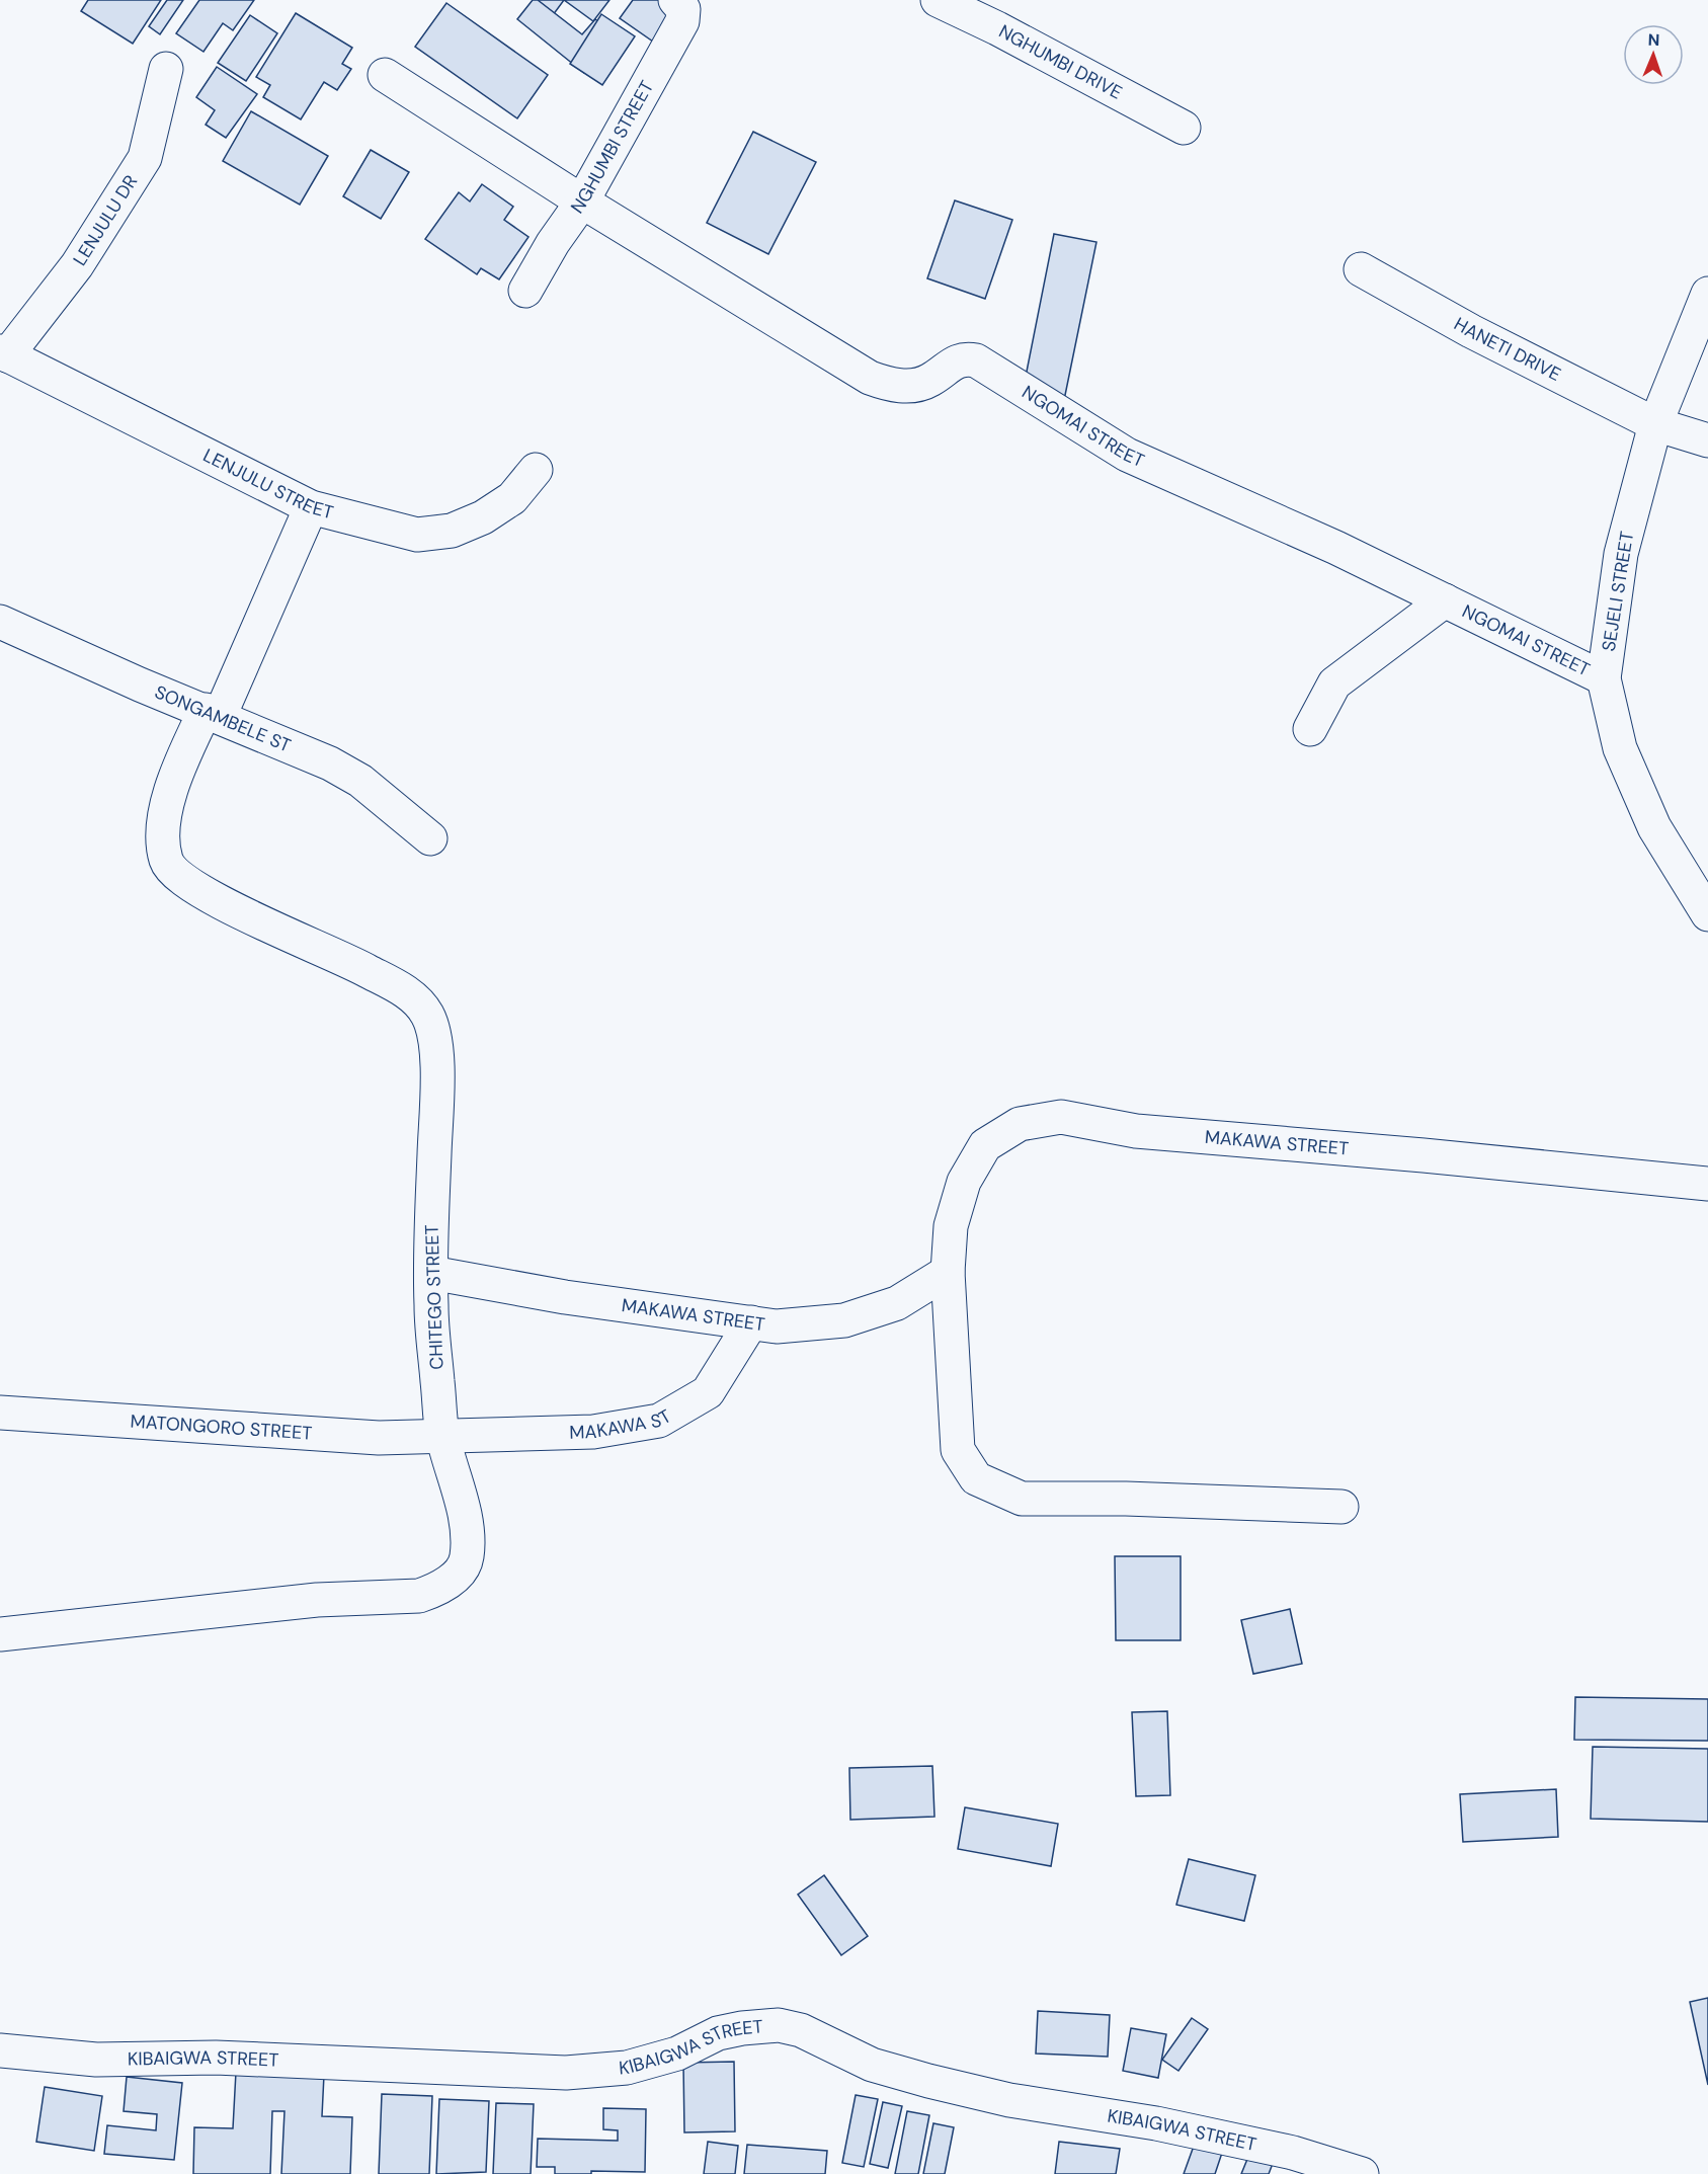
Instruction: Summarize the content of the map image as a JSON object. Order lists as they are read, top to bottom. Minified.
{"streets":{"street":["NGHUMBI DRIVE","NGHUMBI STREET","LENJULU DR","HANETI DRIVE","NGOMAI STREET","LENJULU STREET","SEJELI STREET","SONGAMBELE ST","MAKAWA STREET","CHITEGO STREET","MAKAWA ST","MATONGORO STREET","KIBAIGWA STREET"]},"crossings":[["NGHUMBI STREET","NGOMAI STREET"],["LENJULU DR","LENJULU STREET"],["HANETI DRIVE","SEJELI STREET"],["NGOMAI STREET","SEJELI STREET"],["LENJULU STREET","CHITEGO STREET"],["SONGAMBELE ST","CHITEGO STREET"],["MAKAWA STREET","CHITEGO STREET"],["MAKAWA STREET","MAKAWA ST"],["CHITEGO STREET","MAKAWA ST"],["CHITEGO STREET","MATONGORO STREET"],["MAKAWA ST","MATONGORO STREET"]],"north":"top"}
